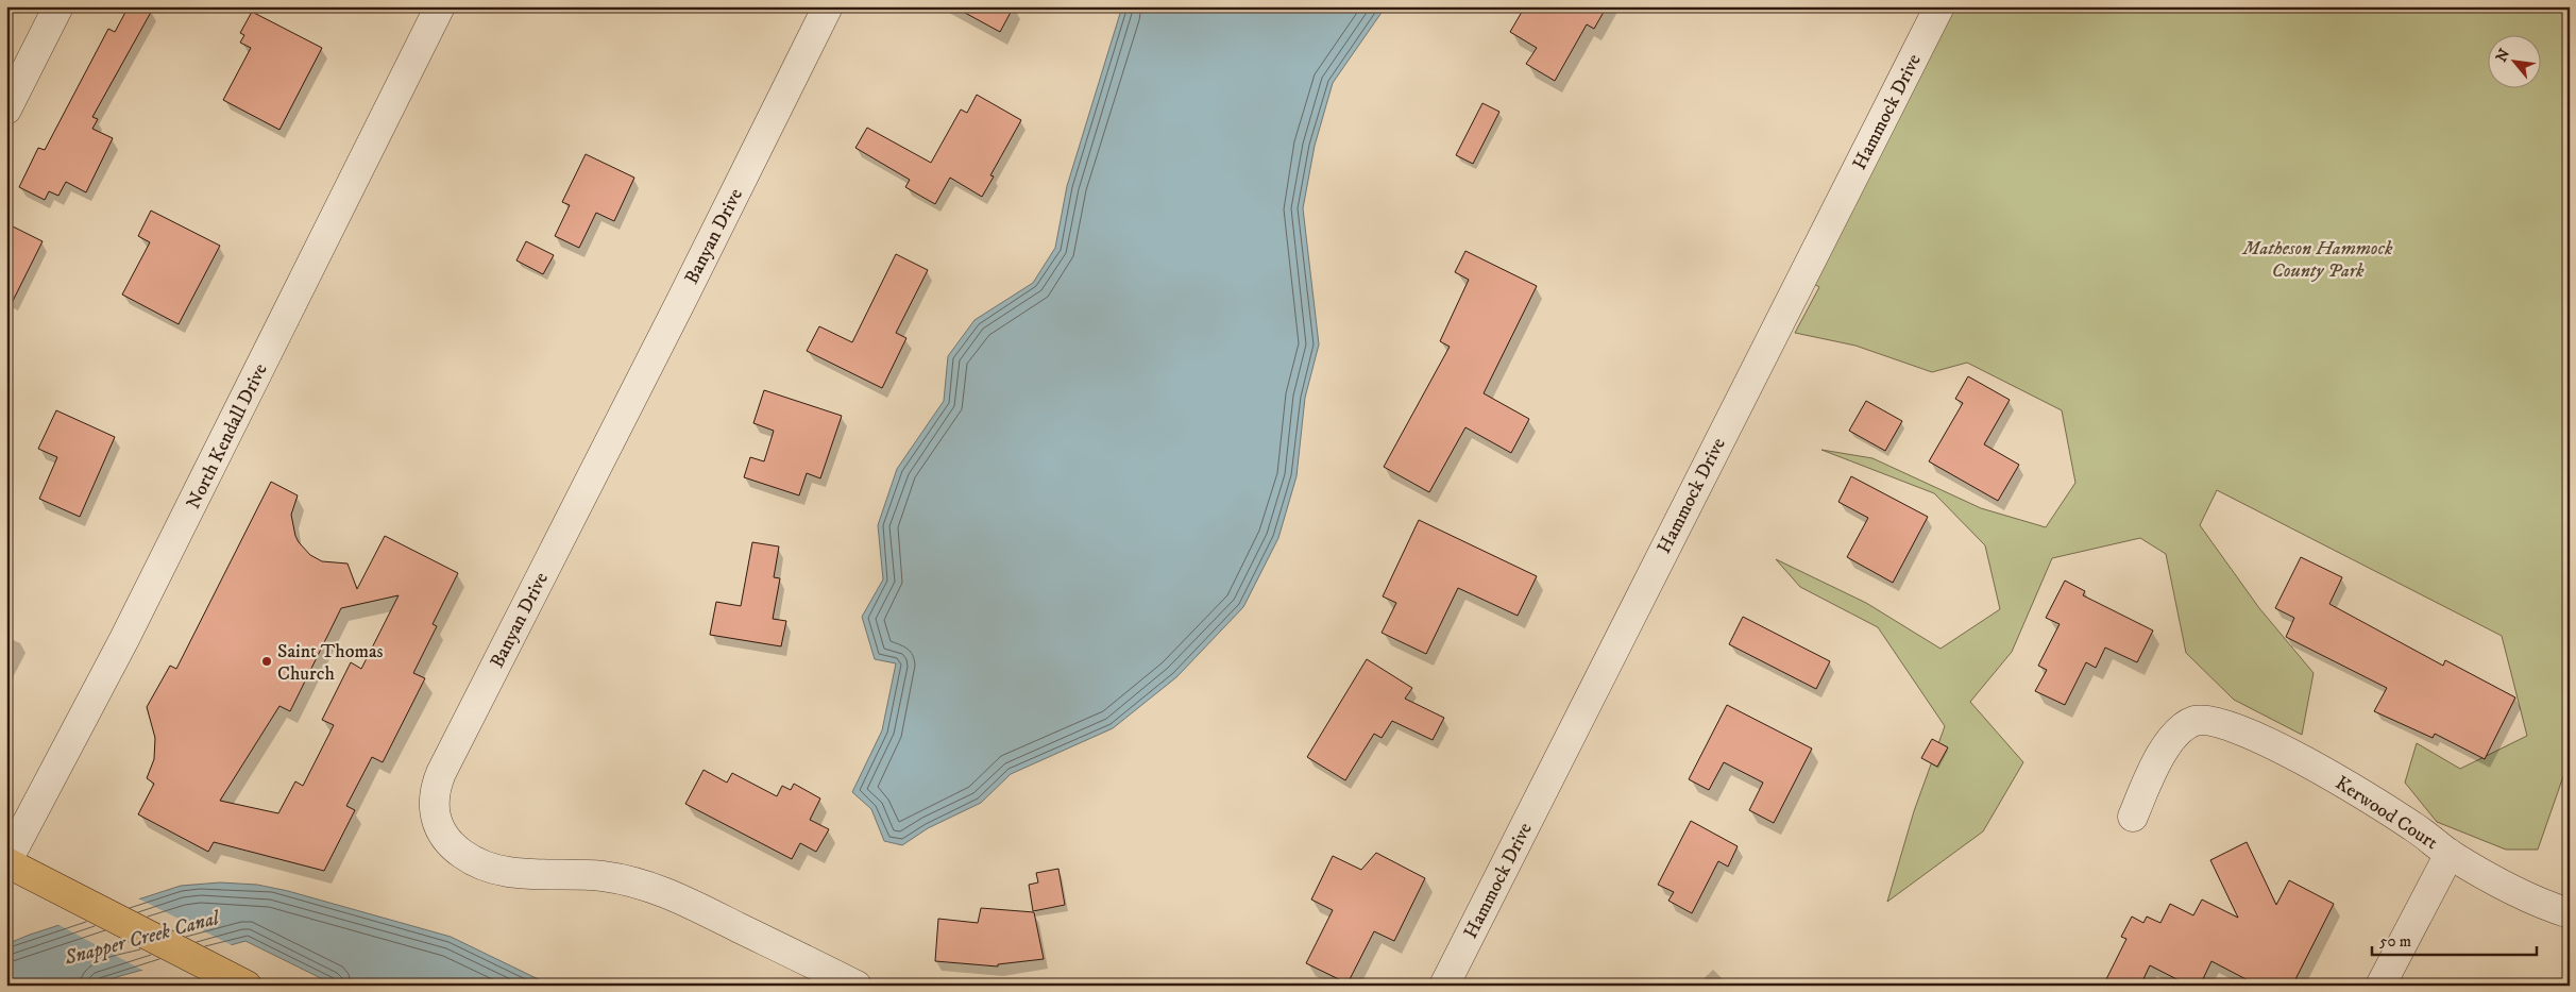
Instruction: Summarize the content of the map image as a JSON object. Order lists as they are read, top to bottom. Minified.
{"streets":{"street":["Hammock Drive","Banyan Drive","North Kendall Drive","Kerwood Court"]},"water":["Snapper Creek Canal"],"parks":["Matheson Hammock County Park"],"places":["Saint Thomas Church"],"scale_bar":"50 m","north":"top left"}
